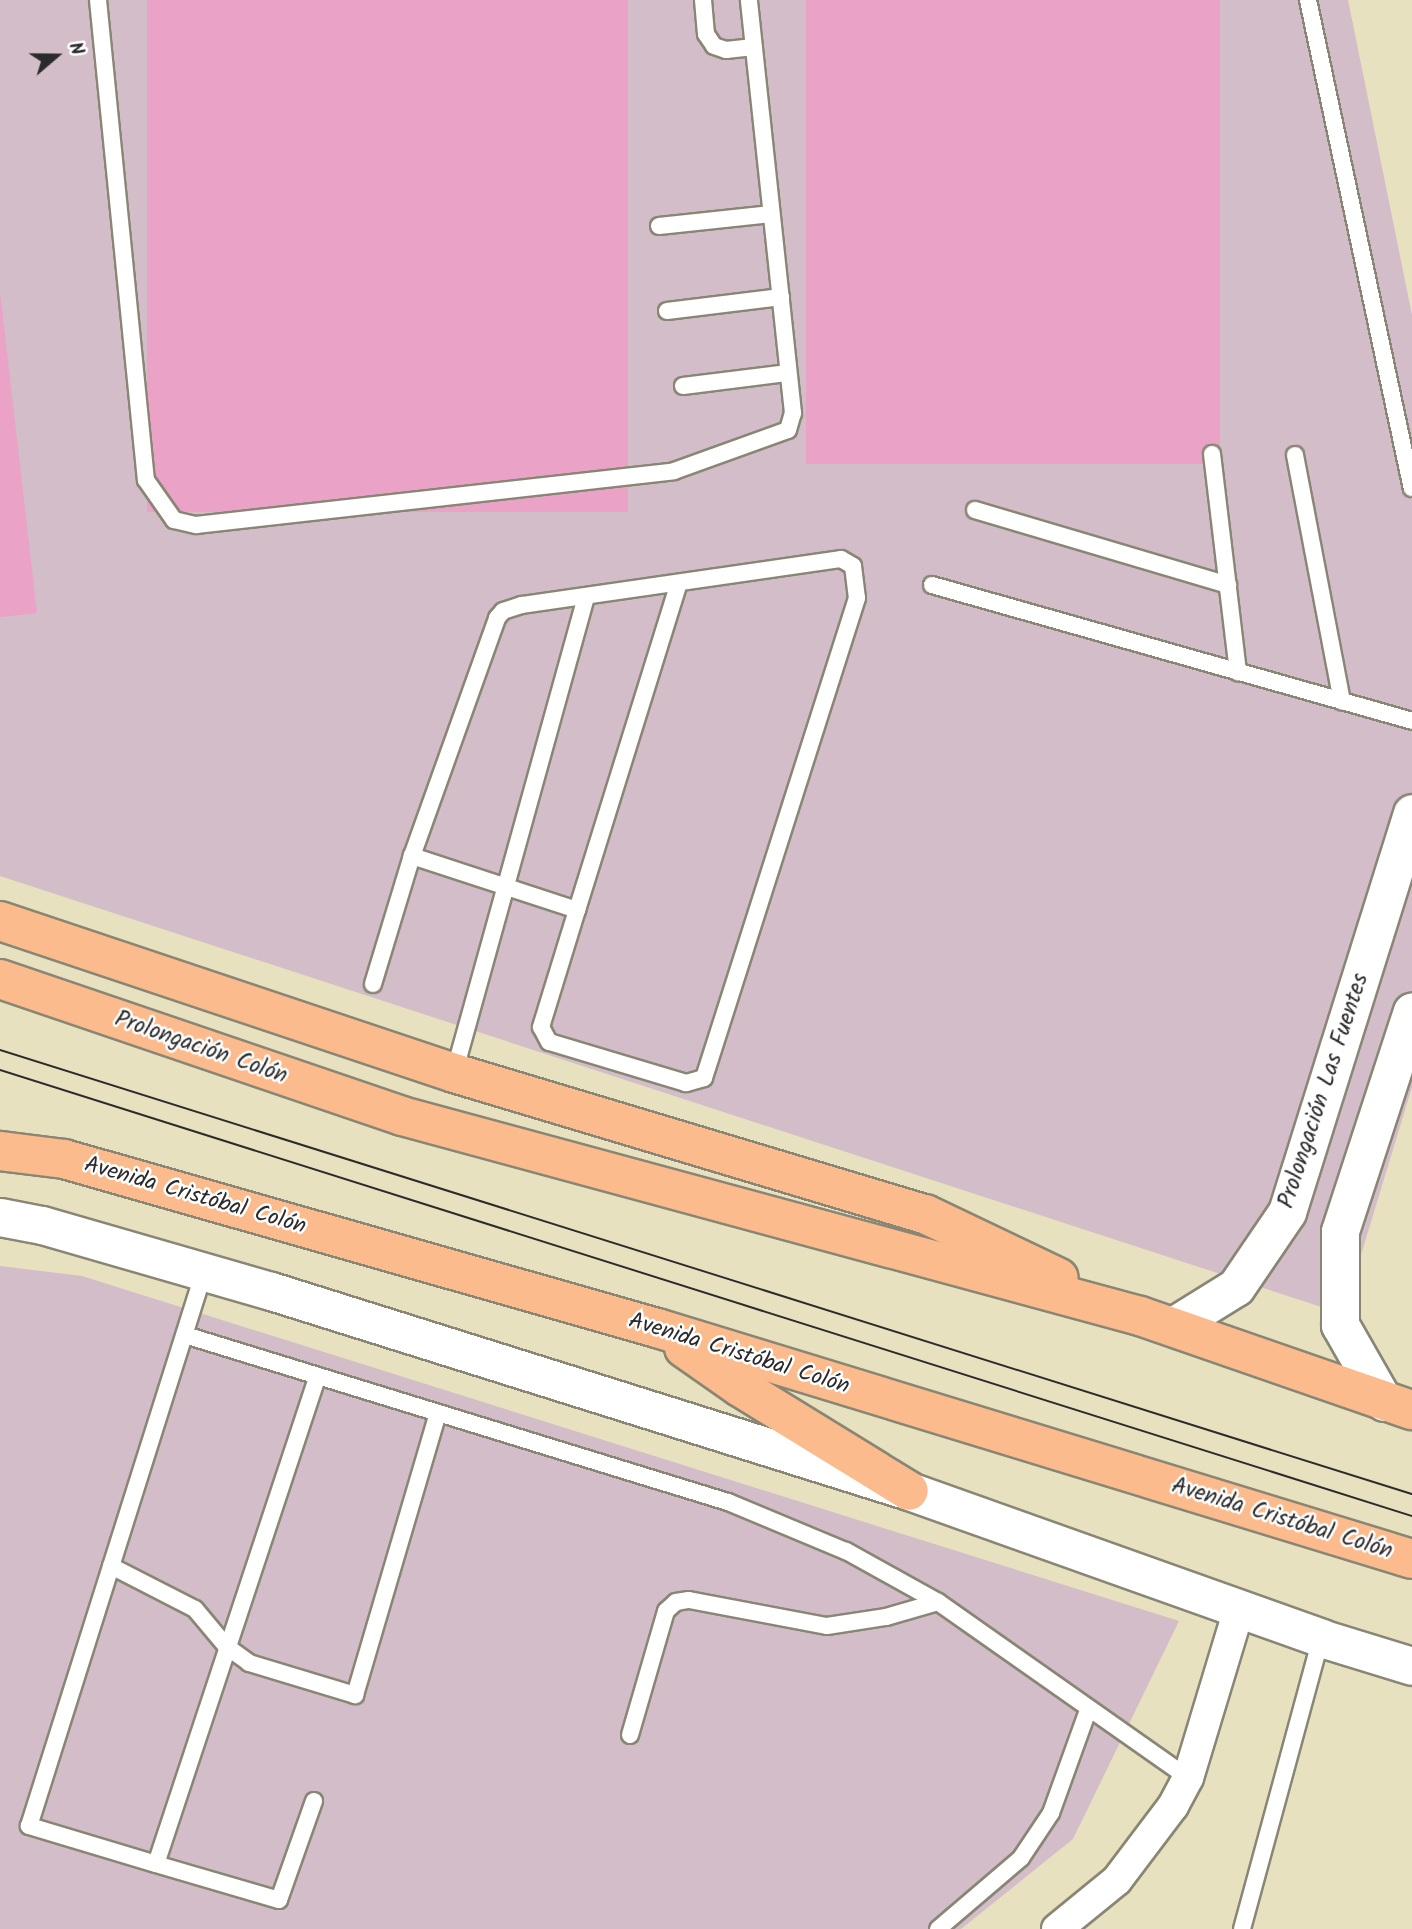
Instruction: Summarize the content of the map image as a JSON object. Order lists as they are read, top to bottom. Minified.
{"streets":{"main road":["Prolongación Colón","Avenida Cristóbal Colón"],"street":["Prolongación Las Fuentes"]},"crossings":[["Prolongación Colón","Prolongación Las Fuentes"]],"north":"right"}
